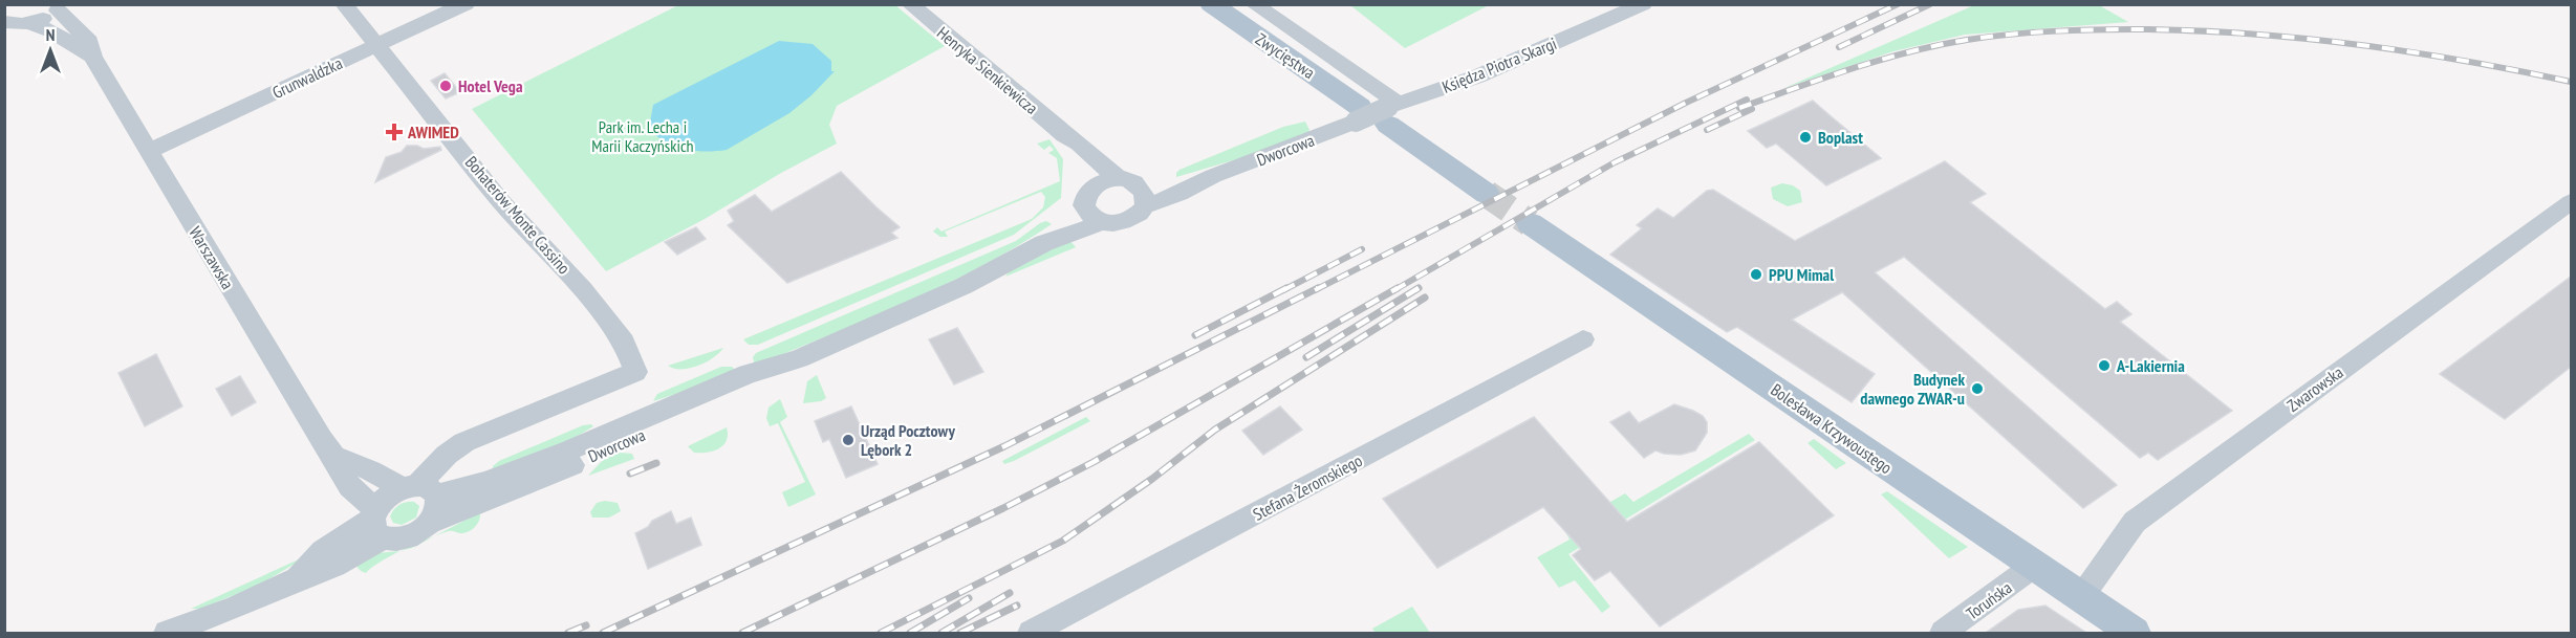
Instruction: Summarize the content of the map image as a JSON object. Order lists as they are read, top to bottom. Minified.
{"streets":{"main road":["Zwycięstwa","Bolesława Krzywoustego"],"street":["Księdza Piotra Skargi","Henryka Sienkiewicza","Grunwaldzka","Dworcowa","Bohaterów Monte Cassino","Warszawska","Zwarowska","Stefana Żeromskiego","Toruńska"]},"crossings":[["Zwycięstwa","Księdza Piotra Skargi"],["Zwycięstwa","Dworcowa"],["Księdza Piotra Skargi","Dworcowa"],["Henryka Sienkiewicza","Dworcowa"],["Grunwaldzka","Bohaterów Monte Cassino"],["Grunwaldzka","Warszawska"],["Dworcowa","Bohaterów Monte Cassino"],["Dworcowa","Warszawska"],["Bohaterów Monte Cassino","Warszawska"],["Zwarowska","Bolesława Krzywoustego"],["Bolesława Krzywoustego","Toruńska"]],"parks":["Park im. Lecha i Marii Kaczyńskich"],"places":{"other":["Hotel Vega","Boplast","PPU Mimal","A-Lakiernia","Budynek dawnego ZWAR-u","Urząd Pocztowy Lębork 2"],"health":["AWIMED"]},"north":"top"}
